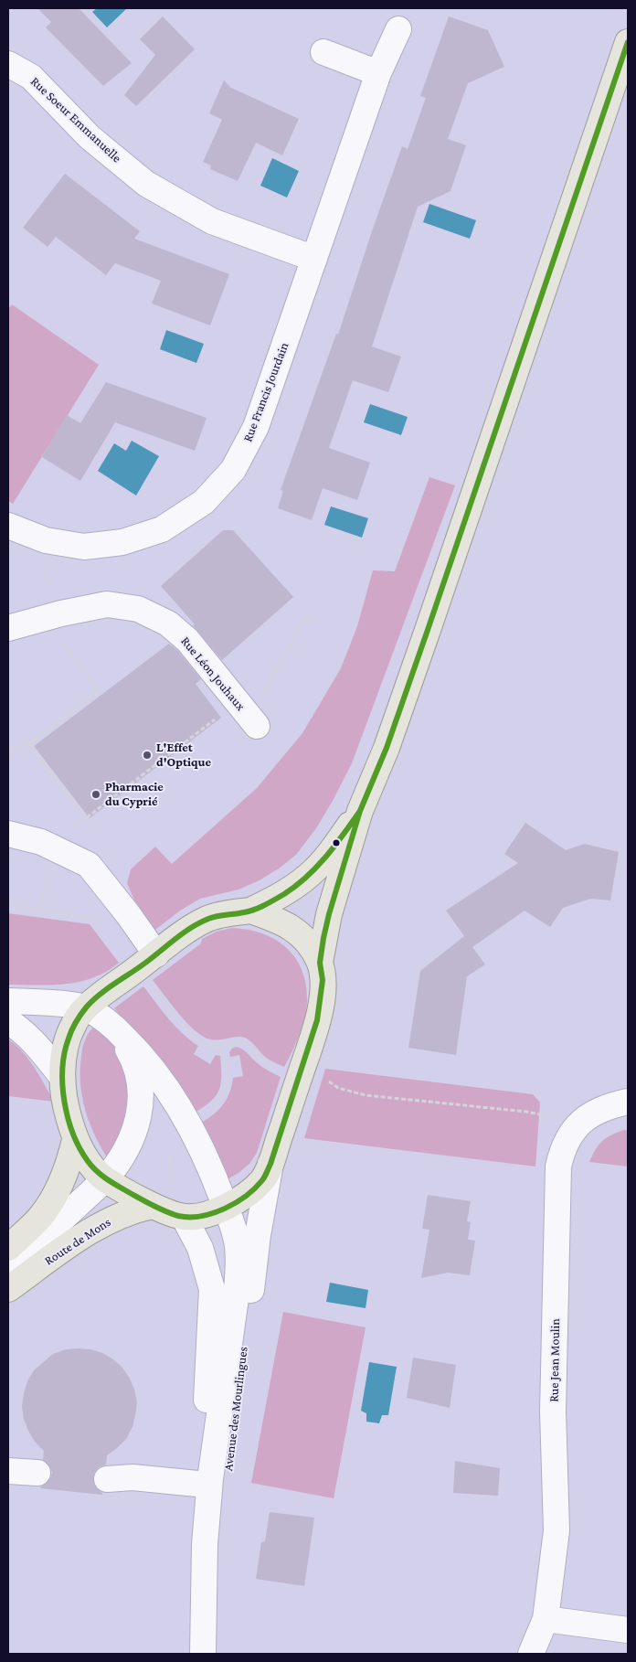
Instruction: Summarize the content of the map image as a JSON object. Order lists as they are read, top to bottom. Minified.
{"streets":{"main road":["Route de Mons"],"street":["Rue Soeur Emmanuelle","Rue Francis Jourdain","Rue Léon Jouhaux","Rue Jean Moulin","Avenue des Mourlingues"]},"crossings":[["Rue Soeur Emmanuelle","Rue Francis Jourdain"]],"places":["L'Effet d'Optique","Pharmacie du Cyprié"]}
